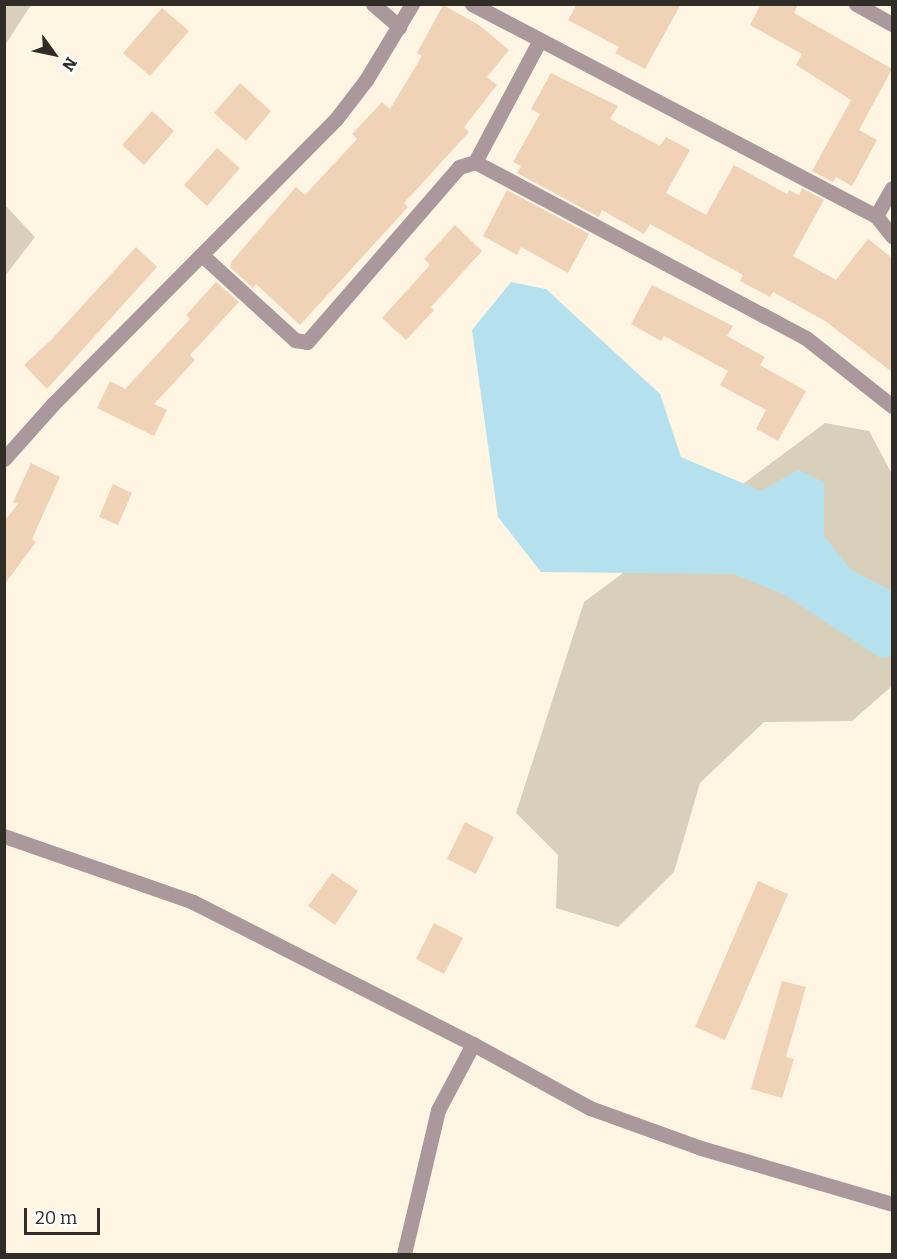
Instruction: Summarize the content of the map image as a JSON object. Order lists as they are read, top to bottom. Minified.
{"scale_bar":"20 m","north":"bottom right"}
